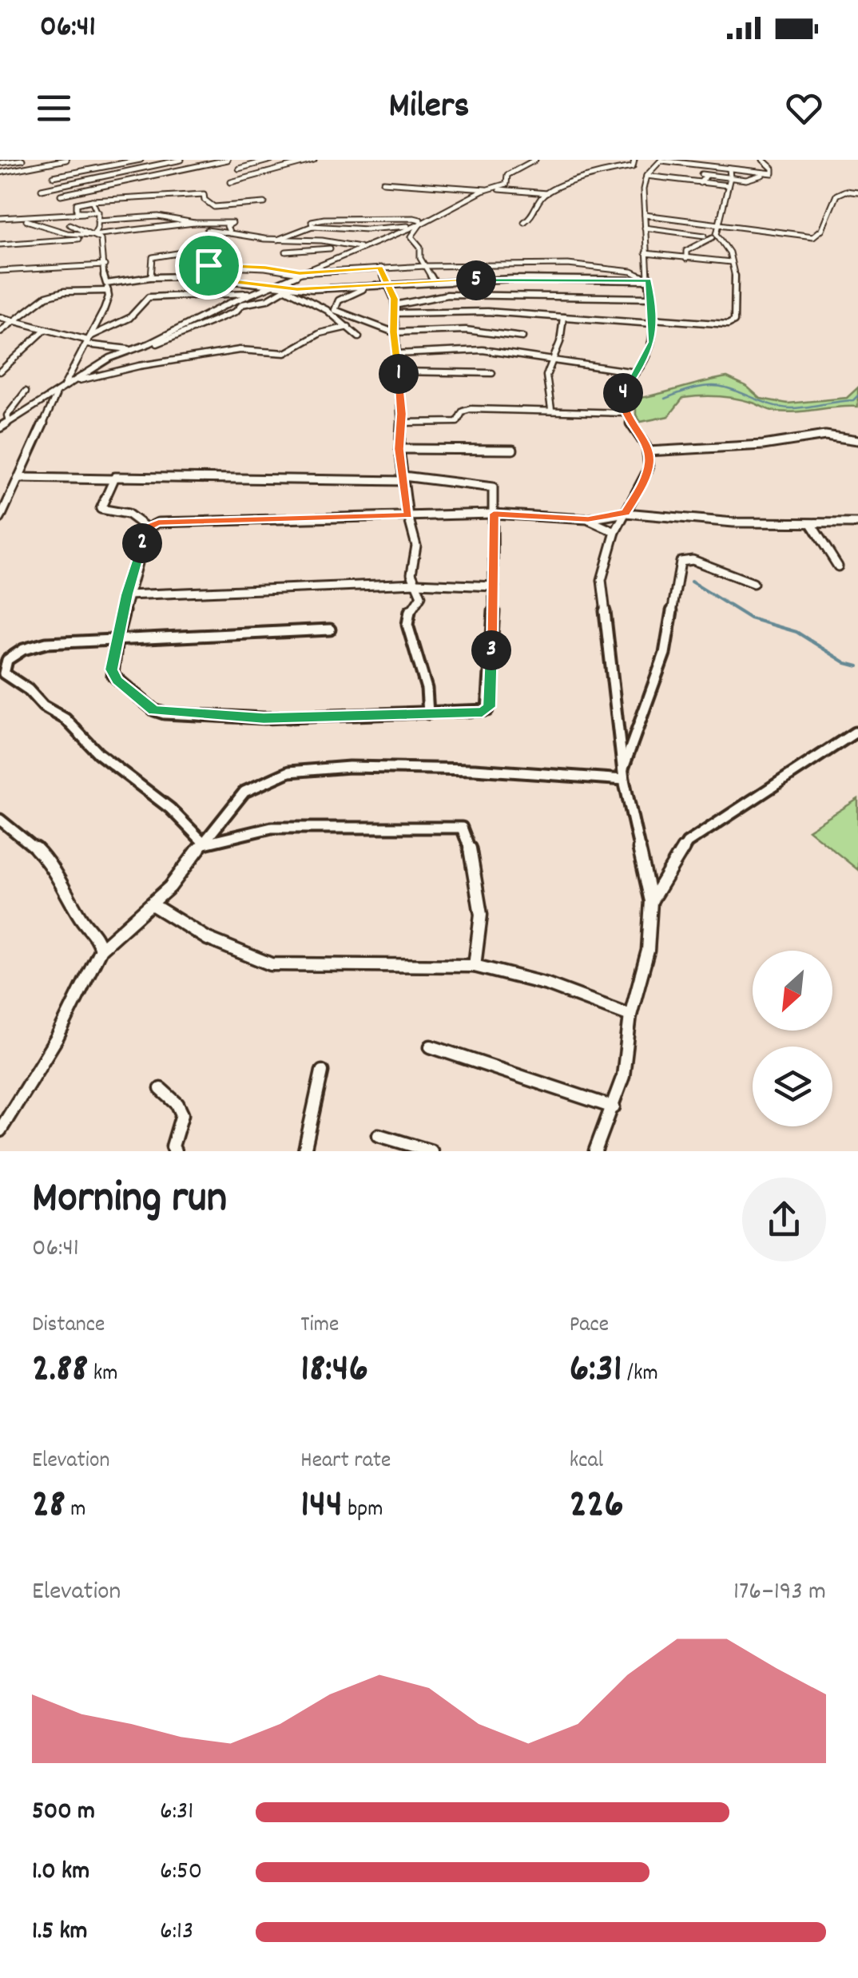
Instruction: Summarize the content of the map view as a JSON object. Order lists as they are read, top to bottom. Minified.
{"north":"bottom left","page":{"status":"06:41","header":"Milers","pins":["5","1","4","2","3"],"heading":["Morning run","06:41"],"stats":[["Distance","2.88 km"],["Time","18:46"],["Pace","6:31 /km"],["Elevation","28 m"],["Heart rate","144 bpm"],["kcal","226"]],"chart":["Elevation","176–193 m"],"list":[{"name":"500 m","note":"6:31"},{"name":"1.0 km","note":"6:50"},{"name":"1.5 km","note":"6:13"}]}}
